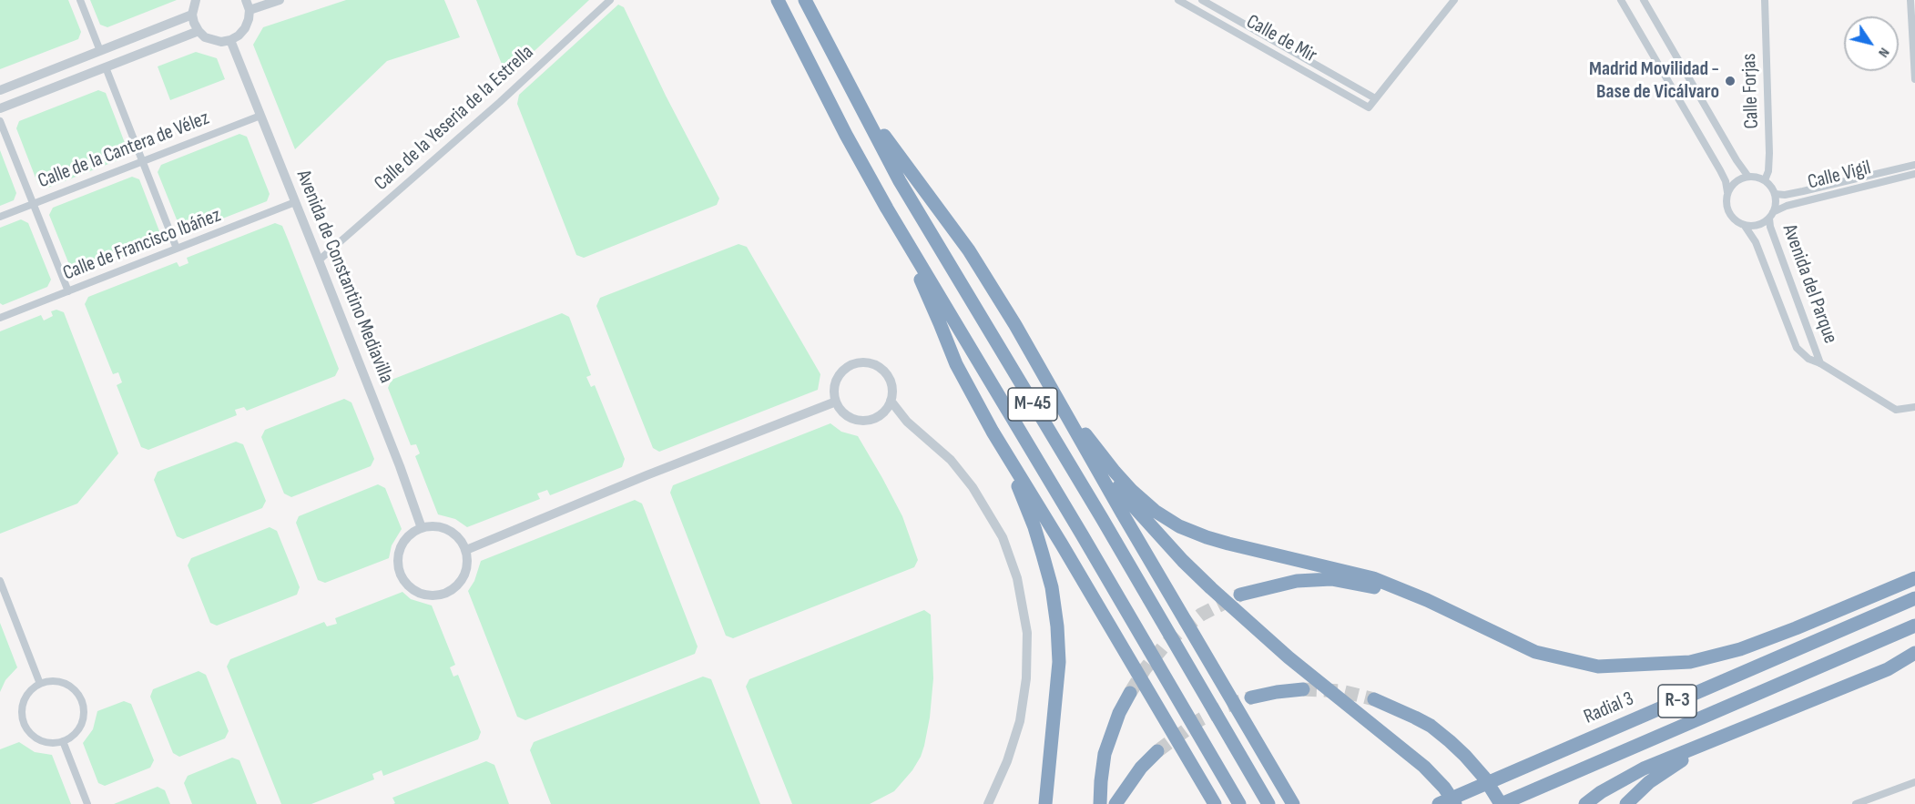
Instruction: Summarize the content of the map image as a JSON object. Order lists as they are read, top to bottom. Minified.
{"streets":{"highway":["M-45","R-3","Radial 3"],"street":["Calle de Mir","Calle Forjas","Calle de la Yeseria de la Estrella","Calle de la Cantera de Vélez","Calle Vigil","Calle de Francisco Ibáñez","Avenida de Constantino Mediavilla","Avenida del Parque"]},"crossings":[["Calle Forjas","Calle Vigil"],["Calle Forjas","Avenida del Parque"],["Calle de la Yeseria de la Estrella","Avenida de Constantino Mediavilla"],["Calle de la Cantera de Vélez","Avenida de Constantino Mediavilla"],["Calle Vigil","Avenida del Parque"],["Calle de Francisco Ibáñez","Avenida de Constantino Mediavilla"]],"places":["Madrid Movilidad - Base de Vicálvaro"],"north":"bottom right"}
